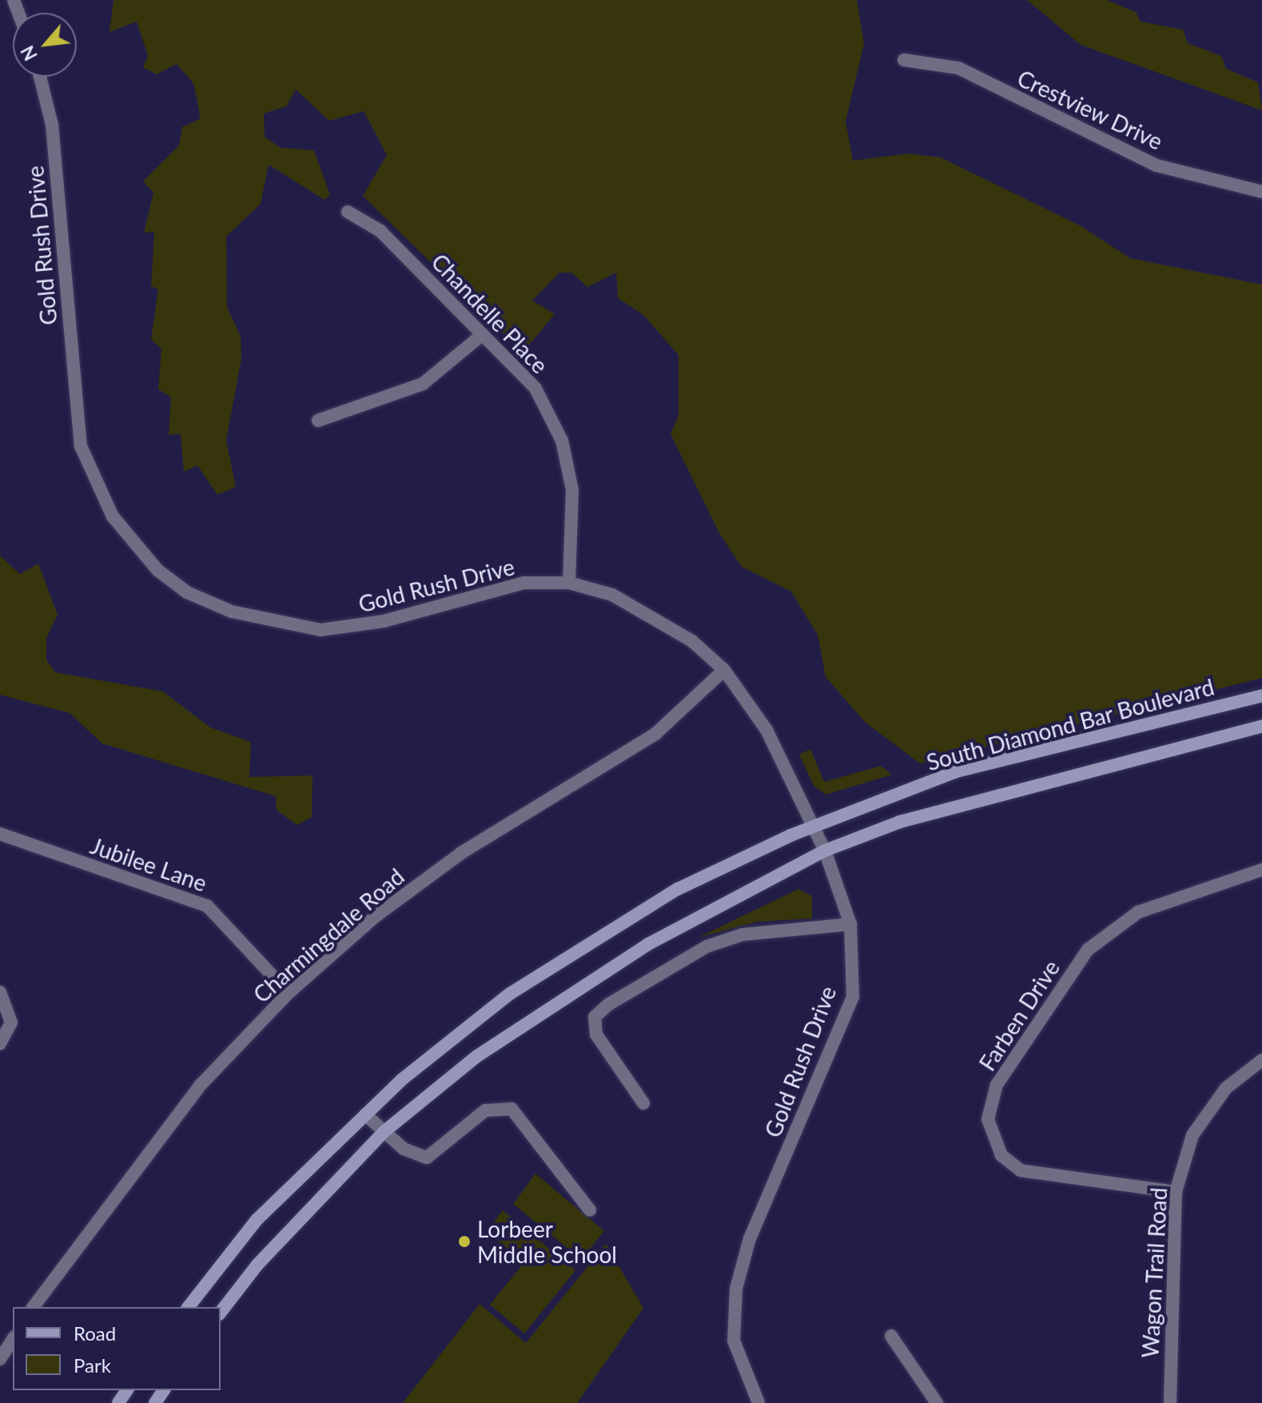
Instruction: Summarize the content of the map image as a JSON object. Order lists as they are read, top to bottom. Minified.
{"streets":{"main road":["South Diamond Bar Boulevard"],"street":["Crestview Drive","Gold Rush Drive","Chandelle Place","Jubilee Lane","Charmingdale Road","Farben Drive","Wagon Trail Road"]},"crossings":[["Gold Rush Drive","Chandelle Place"],["Gold Rush Drive","South Diamond Bar Boulevard"],["Gold Rush Drive","Charmingdale Road"],["Jubilee Lane","Charmingdale Road"],["Farben Drive","Wagon Trail Road"]],"places":["Lorbeer Middle School"],"legend":["Road","Park"],"north":"bottom left"}
